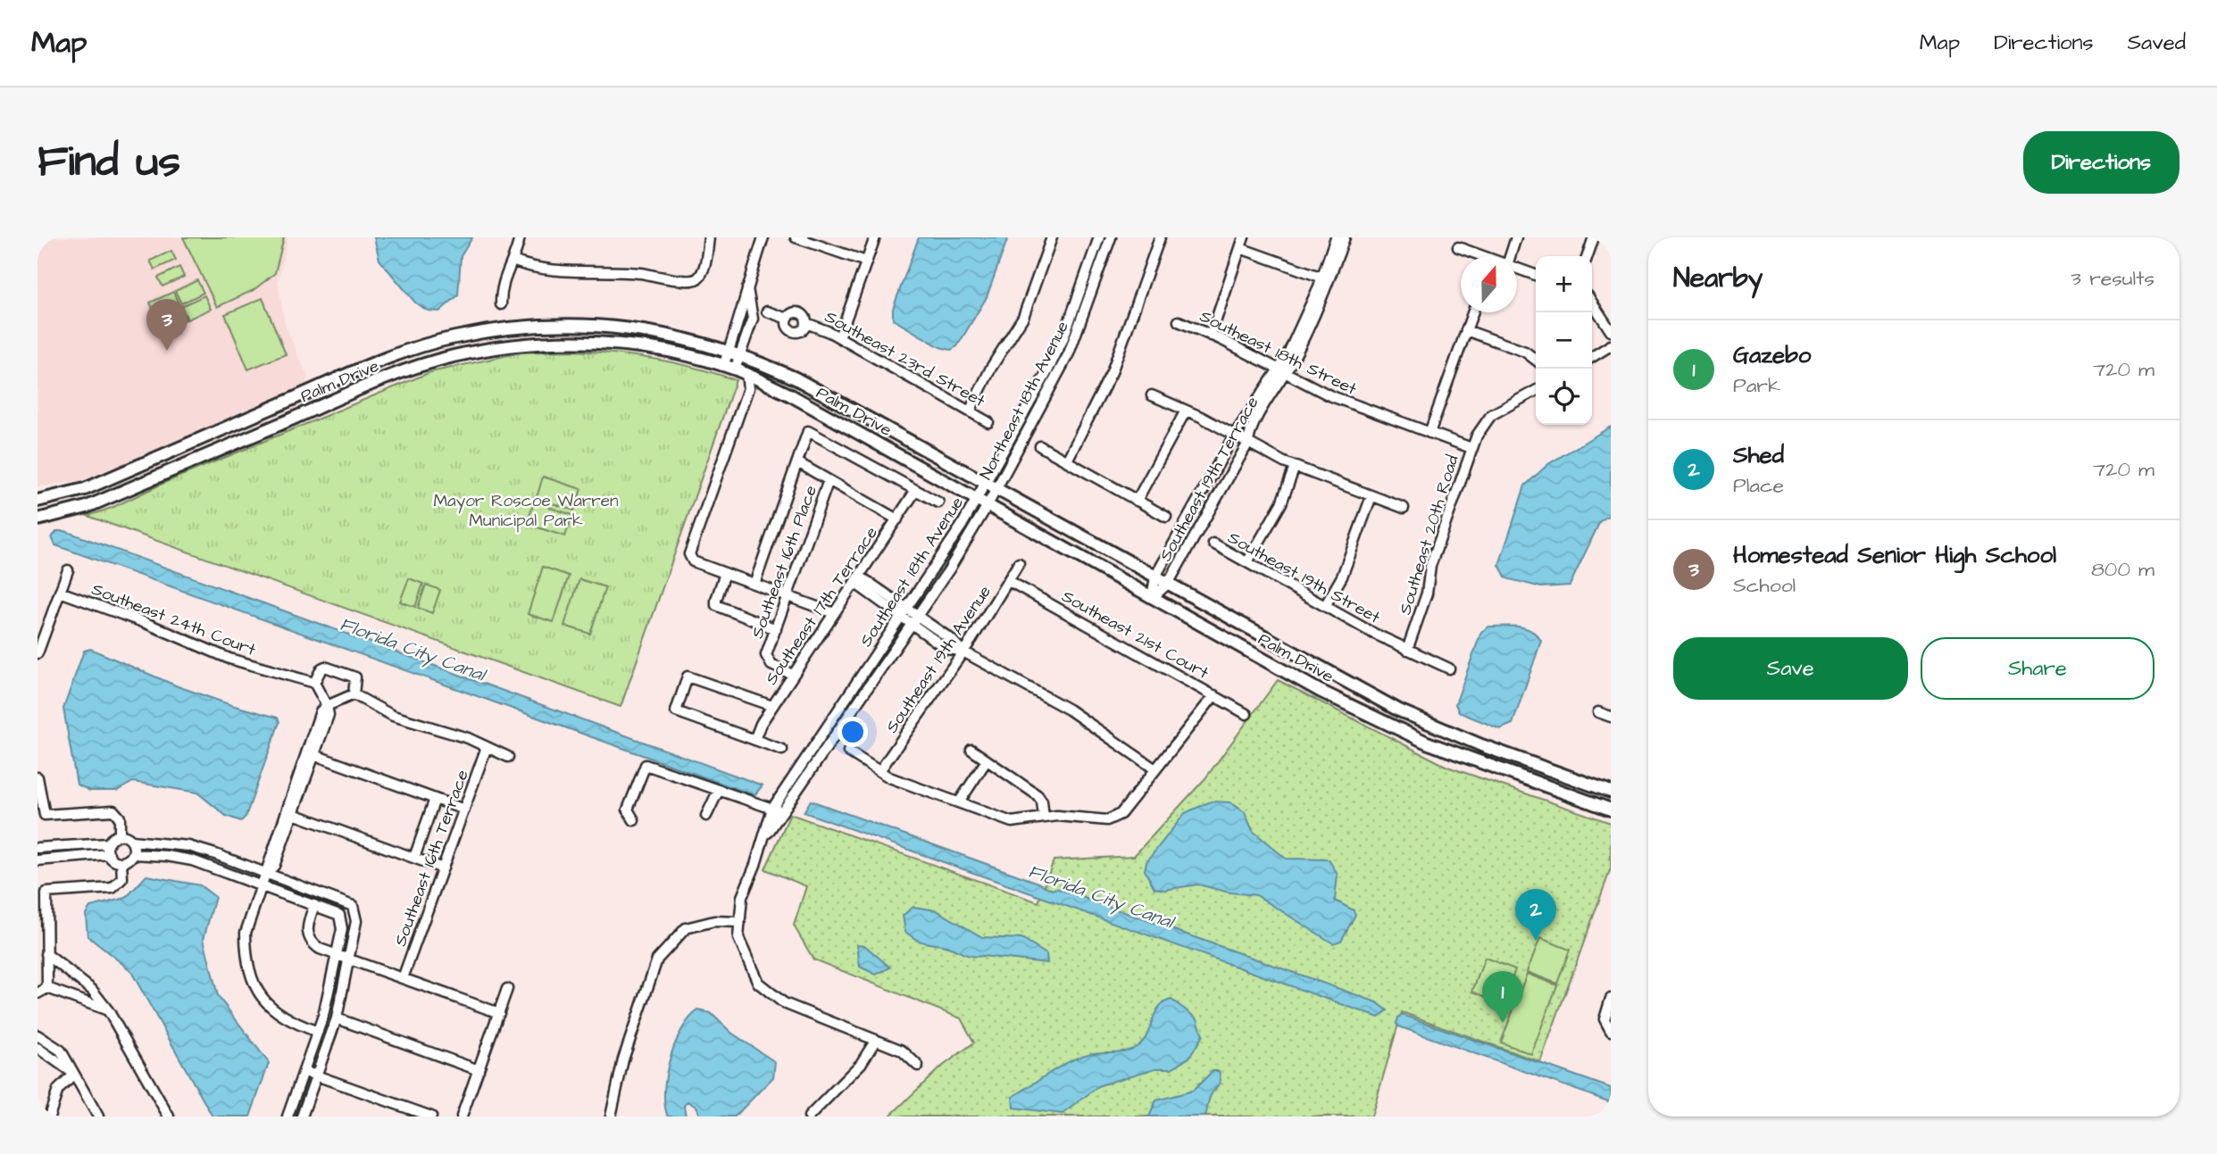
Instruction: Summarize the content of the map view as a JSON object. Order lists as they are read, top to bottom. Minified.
{"streets":{"main road":["Palm Drive"],"street":["Southeast 18th Street","Southeast 23rd Street","Northeast 18th Avenue","Southeast 19th Terrace","Southeast 20th Road","Southeast 16th Place","Southeast 18th Avenue","Southeast 19th Street","Southeast 17th Terrace","Southeast 24th Court","Southeast 21st Court","Southeast 19th Avenue","Southeast 16th Terrace"]},"crossings":[["Southeast 18th Street","Southeast 19th Terrace"],["Southeast 18th Street","Southeast 20th Road"],["Palm Drive","Northeast 18th Avenue"],["Palm Drive","Southeast 19th Terrace"],["Palm Drive","Southeast 18th Avenue"],["Northeast 18th Avenue","Southeast 18th Avenue"],["Southeast 20th Road","Southeast 19th Street"],["Southeast 16th Place","Southeast 17th Terrace"],["Southeast 21st Court","Southeast 19th Avenue"]],"water":["Florida City Canal"],"parks":["Mayor Roscoe Warren Municipal Park"],"north":"top","page":{"header":"Map","nav":["Map","Directions","Saved"],"buttons":["Directions",["Save","Share"]],"title":"Find us","heading":["Nearby","3 results"],"map_buttons":["+","−"],"pins":["3","2","1"],"list":[{"mark":"1","name":"Gazebo","note":"Park","value":"720 m"},{"mark":"2","name":"Shed","note":"Place","value":"720 m"},{"mark":"3","name":"Homestead Senior High School","note":"School","value":"800 m"}]}}
